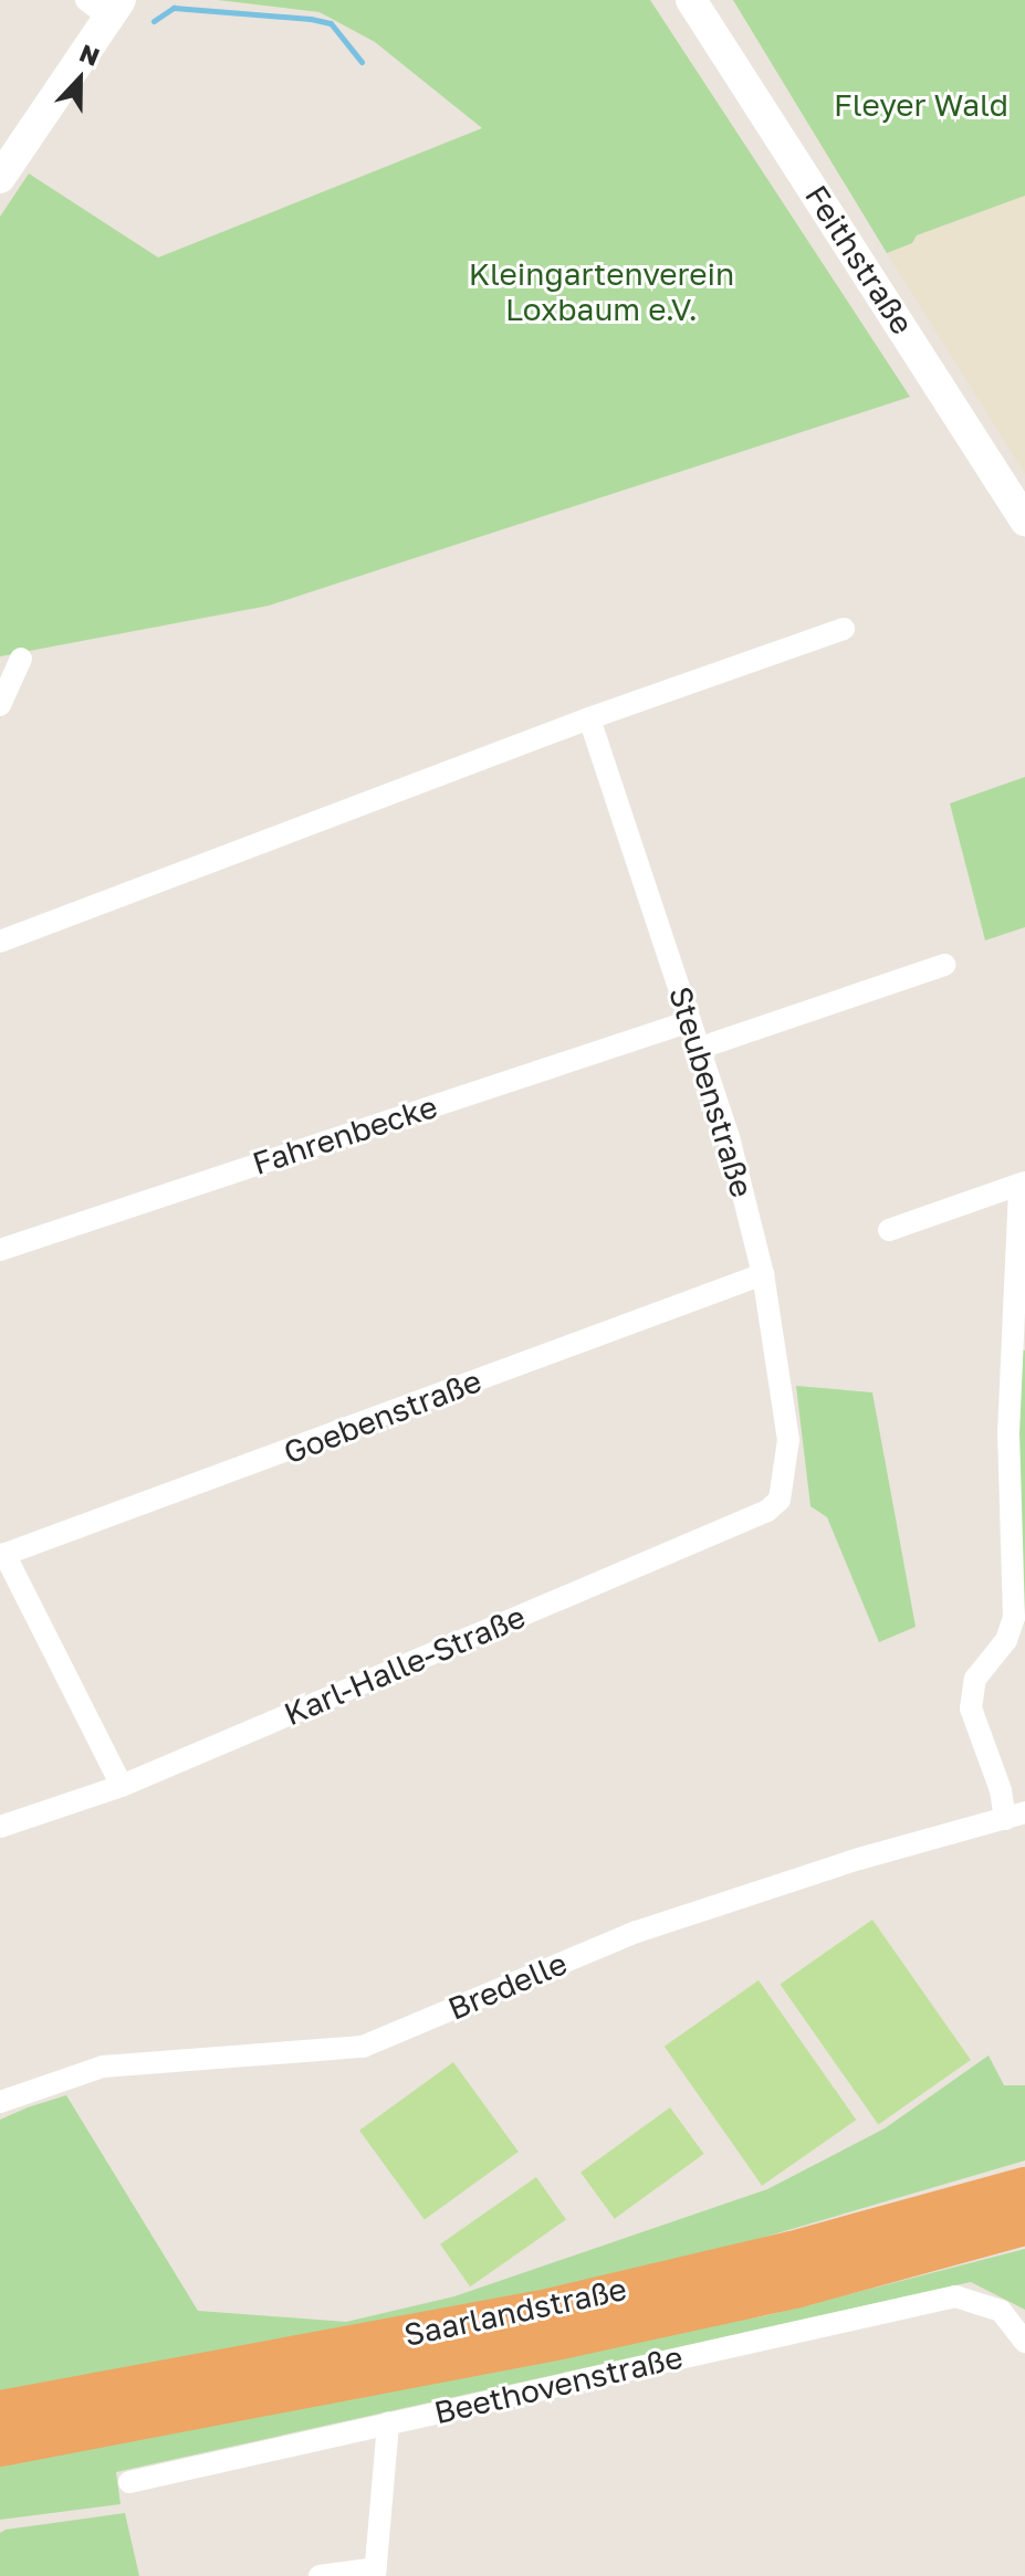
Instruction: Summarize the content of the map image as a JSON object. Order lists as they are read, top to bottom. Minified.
{"streets":{"highway":["Saarlandstraße"],"main road":["Feithstraße"],"street":["Steubenstraße","Fahrenbecke","Goebenstraße","Karl-Halle-Straße","Bredelle","Beethovenstraße"]},"crossings":[["Steubenstraße","Fahrenbecke"],["Steubenstraße","Goebenstraße"],["Steubenstraße","Karl-Halle-Straße"]],"parks":["Fleyer Wald","Kleingartenverein Loxbaum e.V."],"north":"top"}
